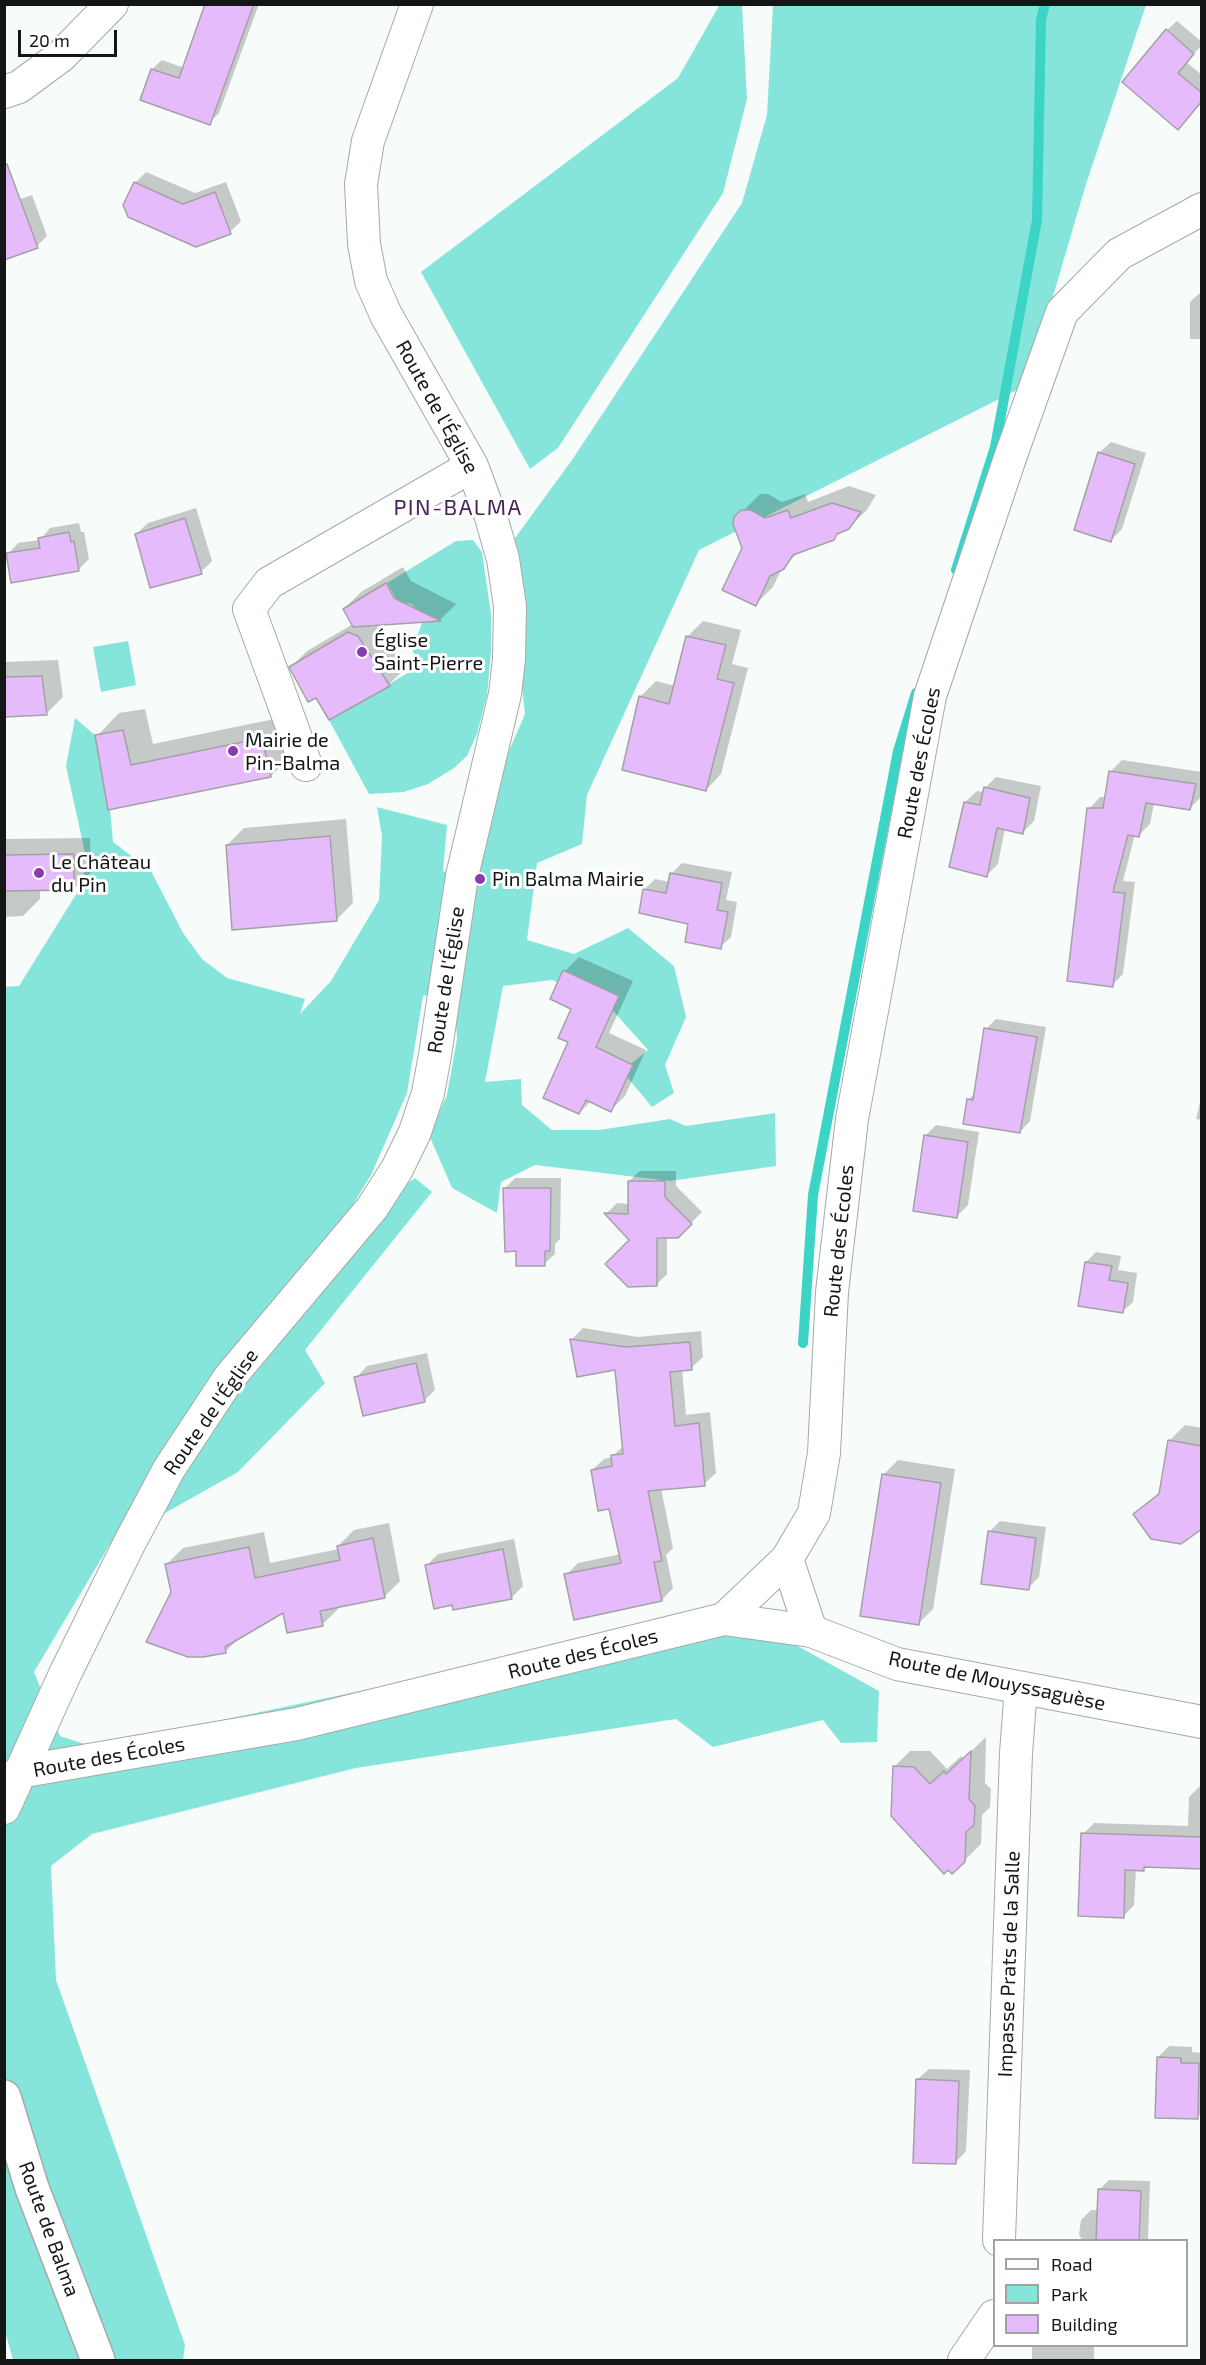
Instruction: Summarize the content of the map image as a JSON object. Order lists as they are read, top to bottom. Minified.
{"streets":{"street":["Route de l'Église","Route des Écoles","Route de Mouyssaguèse","Impasse Prats de la Salle","Route de Balma"]},"crossings":[["Route de l'Église","Route des Écoles"],["Route des Écoles","Route de Mouyssaguèse"],["Route de Mouyssaguèse","Impasse Prats de la Salle"]],"districts":["PIN-BALMA"],"places":["Église Saint-Pierre","Mairie de Pin-Balma","Le Château du Pin","Pin Balma Mairie"],"legend":["Road","Park","Building"],"scale_bar":"20 m"}
